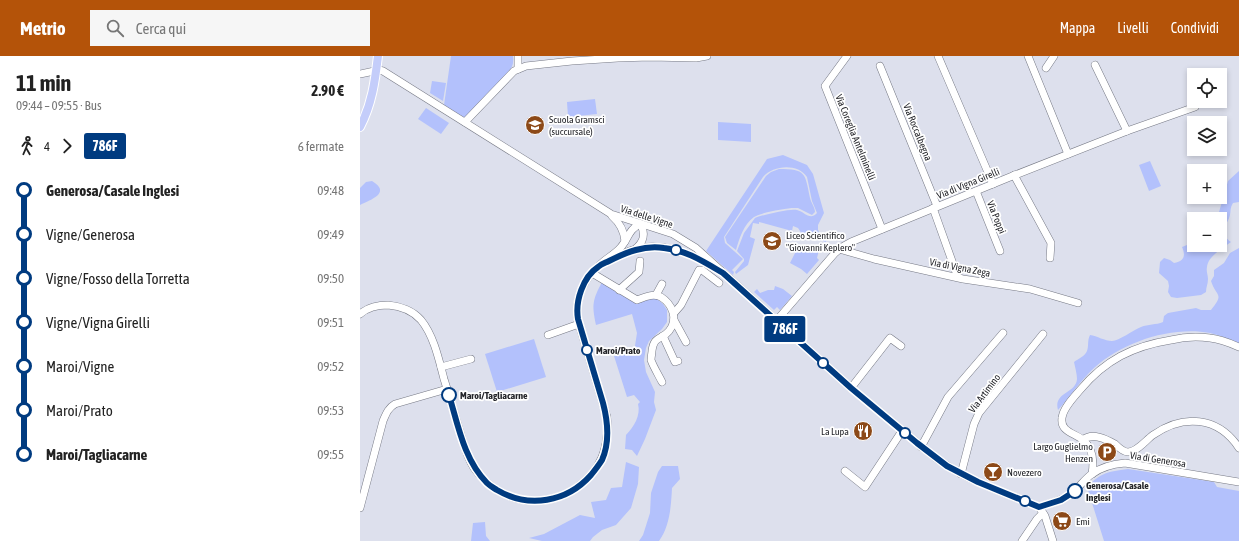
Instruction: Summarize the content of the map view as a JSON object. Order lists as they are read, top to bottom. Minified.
{"streets":{"street":["Via Roccalbegna","Via Coreglia Antelminelli","Via di Vigna Girelli","Via delle Vigne","Via Poppi","Via di Vigna Zega","Via Artimino","Via di Generosa"]},"crossings":[["Via Roccalbegna","Via di Vigna Girelli"],["Via Coreglia Antelminelli","Via di Vigna Girelli"],["Via di Vigna Girelli","Via delle Vigne"],["Via di Vigna Girelli","Via Poppi"],["Via di Vigna Girelli","Via di Vigna Zega"],["Via delle Vigne","Via Artimino"],["Via delle Vigne","Via di Generosa"]],"places":{"school or university":["Scuola Gramsci (succursale)","Liceo Scientifico \"Giovanni Keplero\""],"other":["Maroi/Prato","Maroi/Tagliacarne","Generosa/Casale Inglesi"],"restaurant":["La Lupa"],"parking":["Largo Guglielmo Henzen"],"bar":["Novezero"],"supermarket":["Emi"]},"lines":["bus line 786F"],"page":{"header":"Metrio","search":"Cerca qui","nav":["Mappa","Livelli","Condividi"],"heading":["11 min","09:44 – 09:55 · Bus","2.90 €"],"on_map":"786F","map_buttons":["+","−"],"legs":["4","786F","6 fermate"],"list":[{"name":"Generosa/Casale Inglesi","value":"09:48"},{"name":"Vigne/Generosa","value":"09:49"},{"name":"Vigne/Fosso della Torretta","value":"09:50"},{"name":"Vigne/Vigna Girelli","value":"09:51"},{"name":"Maroi/Vigne","value":"09:52"},{"name":"Maroi/Prato","value":"09:53"},{"name":"Maroi/Tagliacarne","value":"09:55"}]}}
